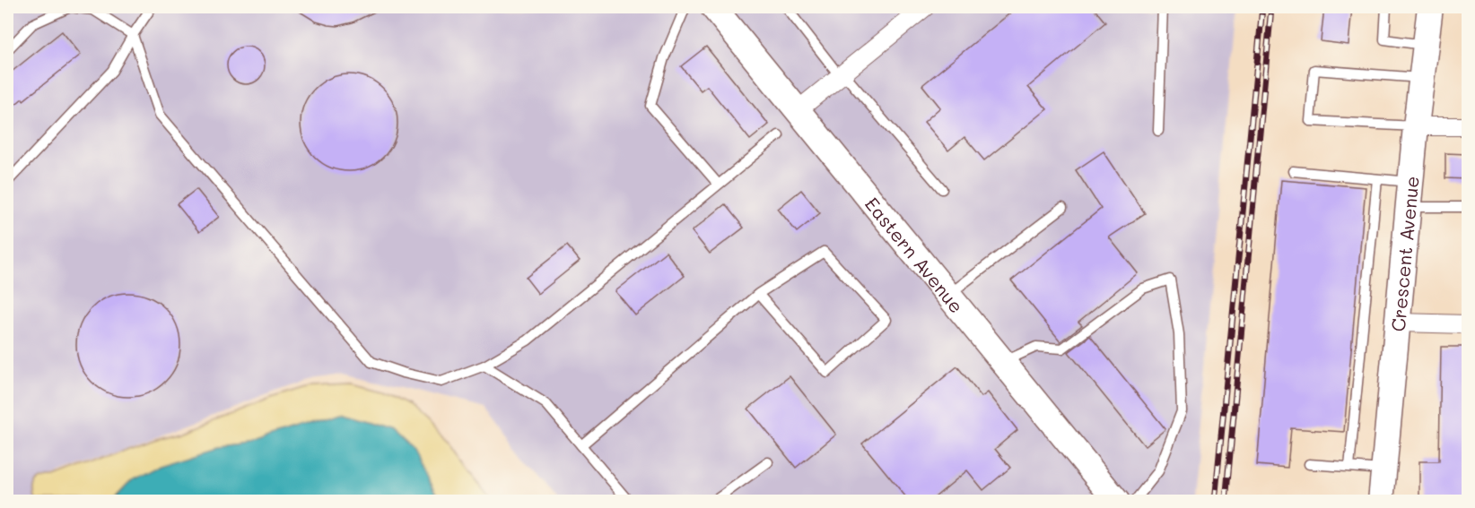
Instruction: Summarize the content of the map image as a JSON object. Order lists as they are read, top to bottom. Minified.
{"streets":{"main road":["Eastern Avenue","Crescent Avenue"]}}
